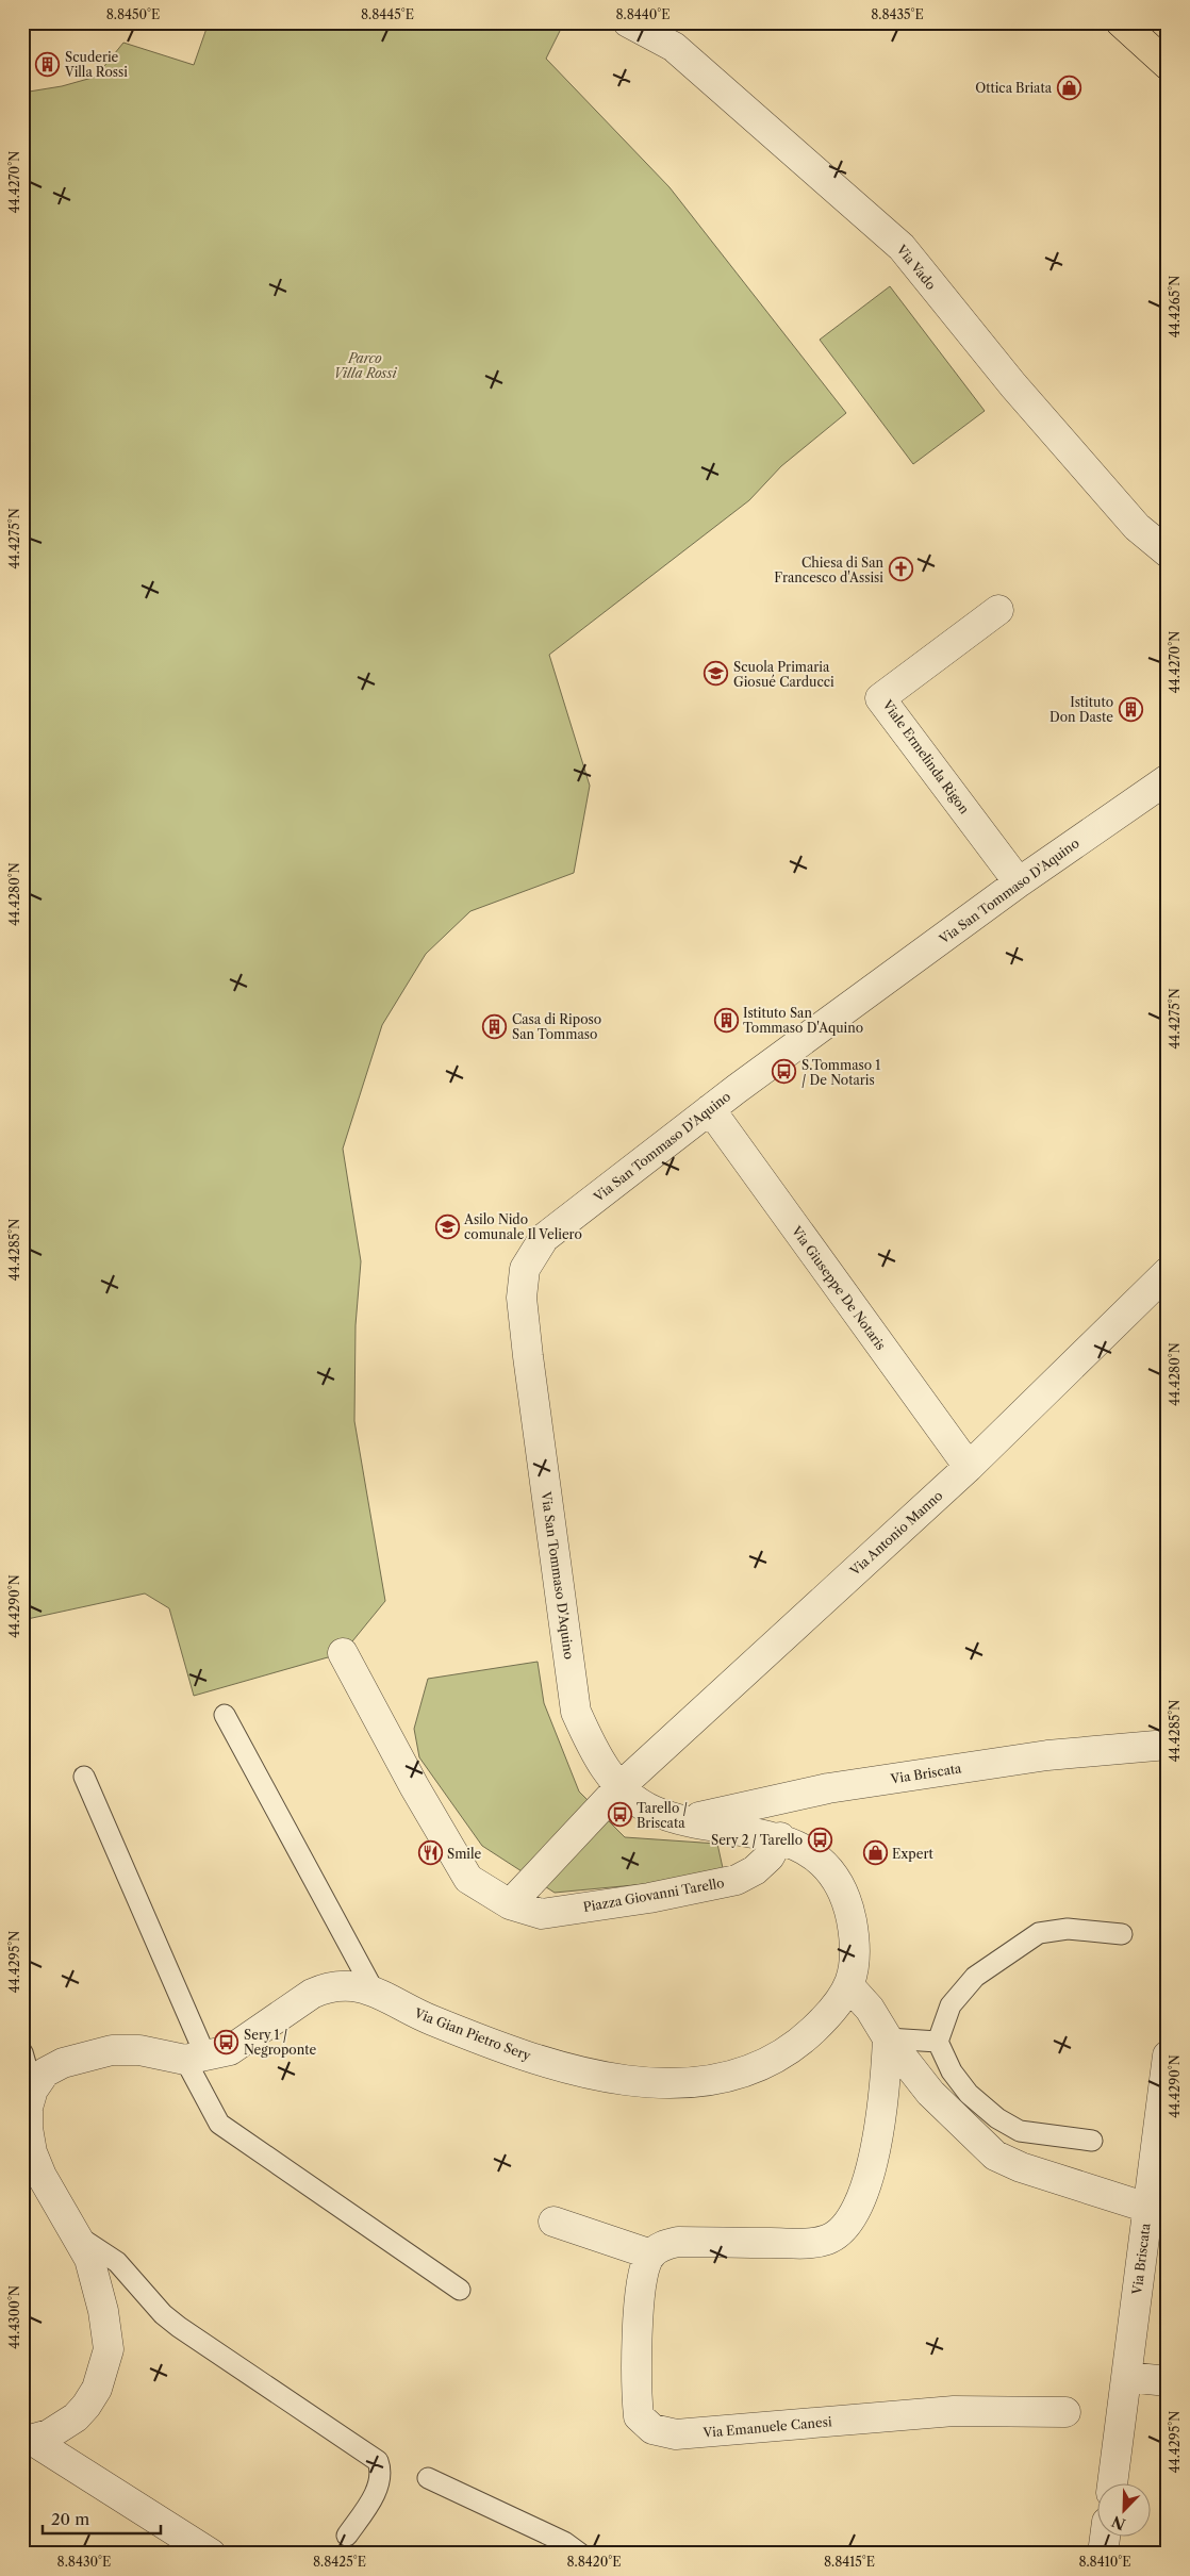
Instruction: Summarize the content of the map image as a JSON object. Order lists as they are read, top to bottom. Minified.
{"streets":{"street":["Via Vado","Viale Ermelinda Rigon","Via San Tommaso D'Aquino","Via Giuseppe De Notaris","Via Antonio Manno","Via Briscata","Piazza Giovanni Tarello","Via Gian Pietro Sery","Via Emanuele Canesi"]},"crossings":[["Viale Ermelinda Rigon","Via San Tommaso D'Aquino"],["Via San Tommaso D'Aquino","Via Giuseppe De Notaris"],["Via San Tommaso D'Aquino","Via Antonio Manno"],["Via San Tommaso D'Aquino","Via Gian Pietro Sery"],["Via Giuseppe De Notaris","Via Antonio Manno"],["Via Antonio Manno","Via Gian Pietro Sery"],["Via Briscata","Via Gian Pietro Sery"],["Piazza Giovanni Tarello","Via Gian Pietro Sery"]],"parks":["Parco Villa Rossi"],"places":{"building":["Scuderie Villa Rossi","Istituto Don Daste","Istituto San Tommaso D'Aquino","Casa di Riposo San Tommaso"],"shop":["Ottica Briata","Expert"],"church":["Chiesa di San Francesco d'Assisi"],"school or university":["Scuola Primaria Giosué Carducci","Asilo Nido comunale Il Veliero"],"bus stop":["S.Tommaso 1 / De Notaris","Tarello / Briscata","Sery 2 / Tarello","Sery 1 / Negroponte"],"restaurant":["Smile"]},"scale_bar":"20 m","north":"bottom left","coordinates":["8.8450°E","8.8445°E","8.8440°E","8.8435°E","44.4270°N","44.4265°N","44.4275°N","44.4280°N","44.4285°N","44.4290°N","44.4295°N","44.4300°N","8.8430°E","8.8425°E","8.8420°E","8.8415°E","8.8410°E"]}
